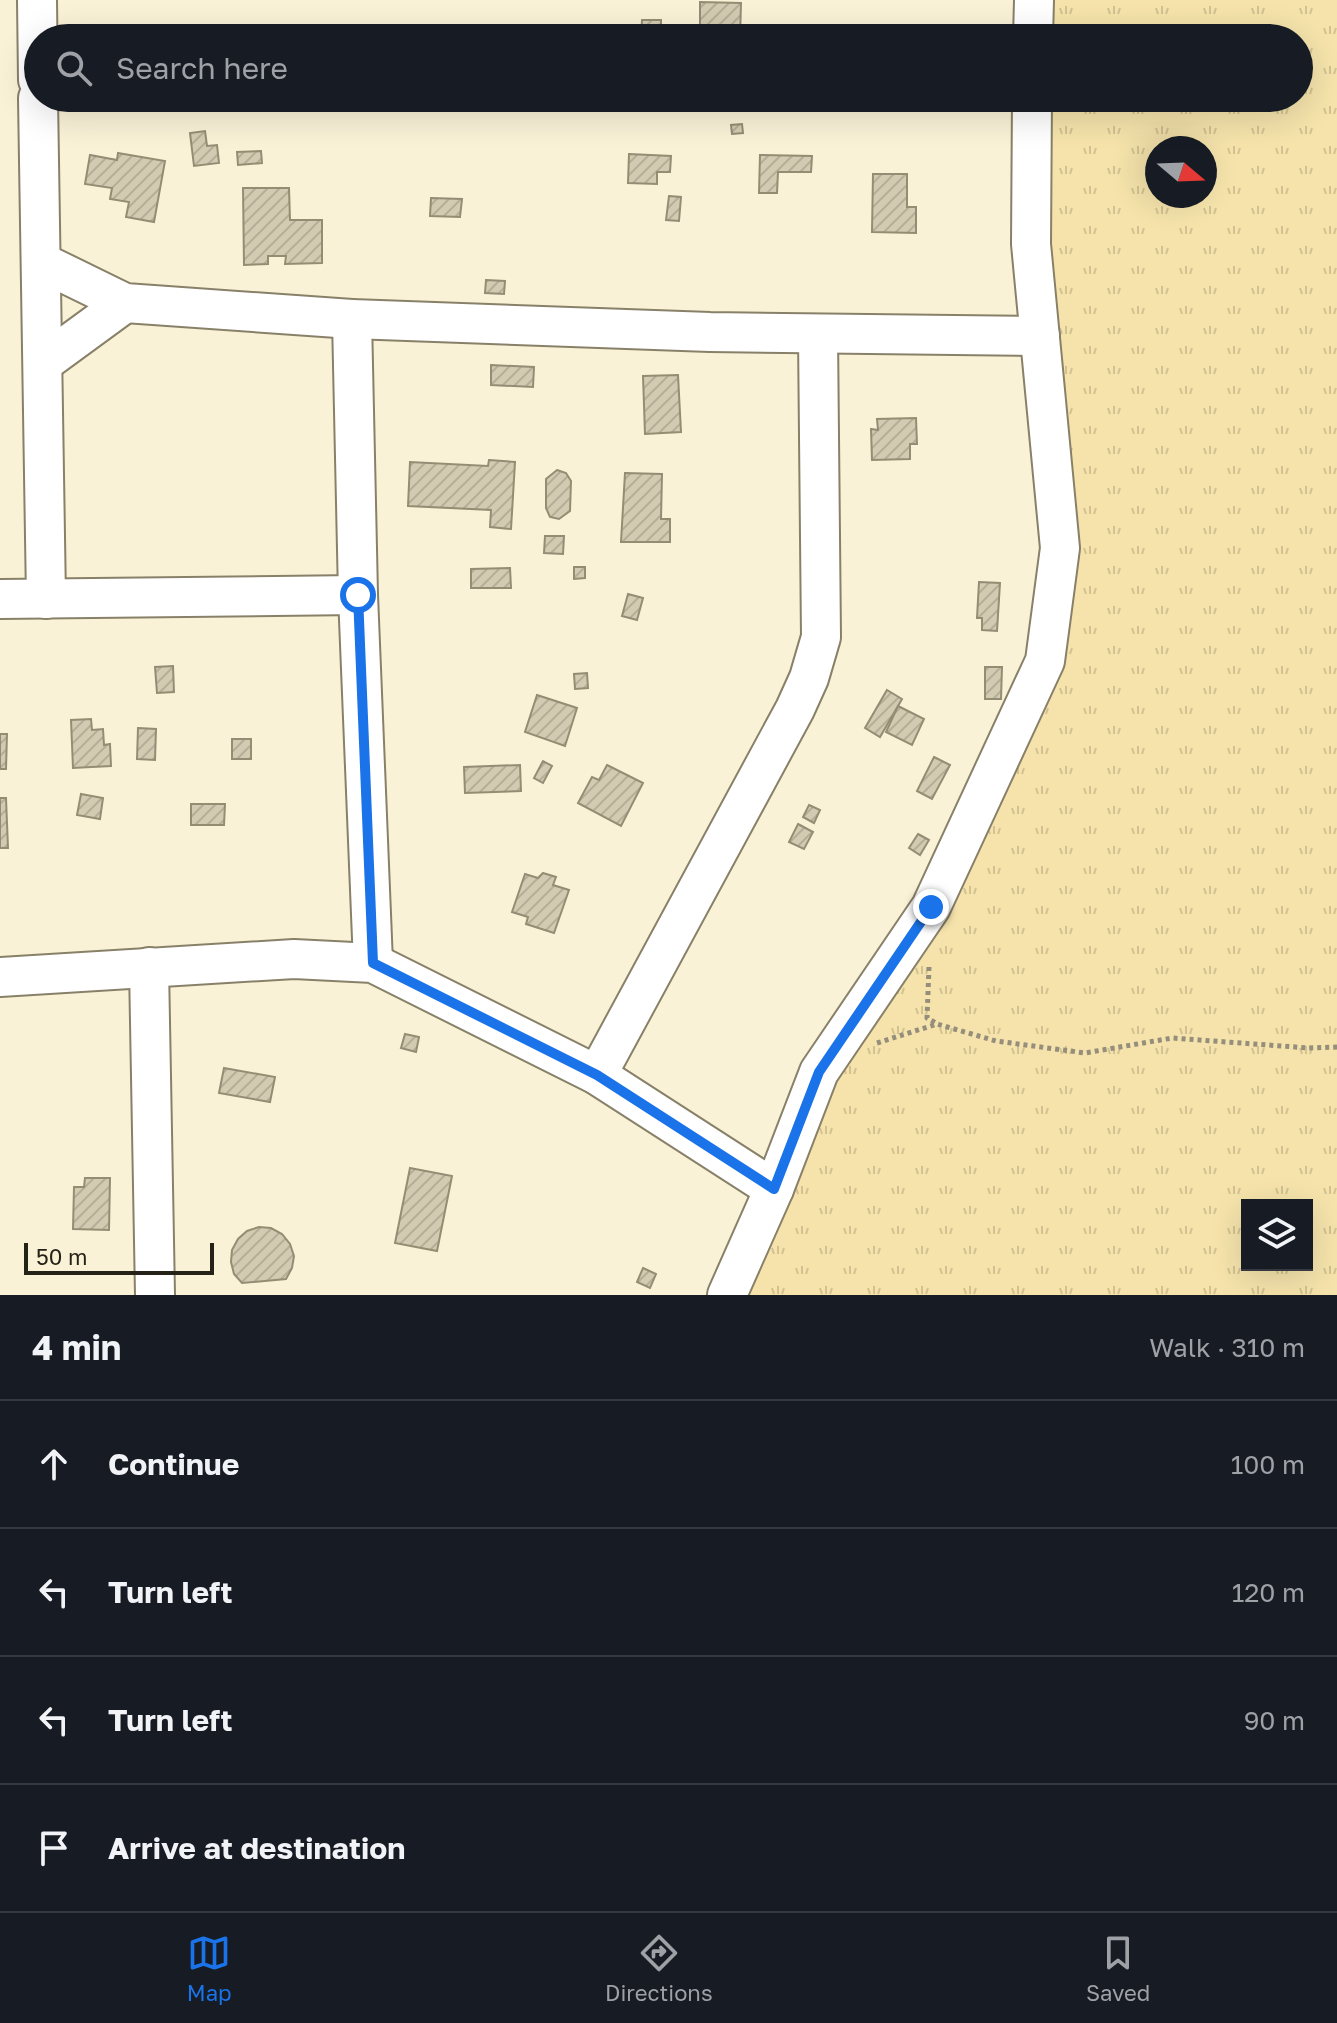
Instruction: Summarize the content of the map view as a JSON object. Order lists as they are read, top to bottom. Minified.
{"scale_bar":"50 m","north":"right","page":{"search":"Search here","scale":"50 m","heading":["4 min","Walk · 310 m"],"list":[["Continue","100 m"],["Turn left","120 m"],["Turn left","90 m"],"Arrive at destination"],"nav":["Map","Directions","Saved"]}}
